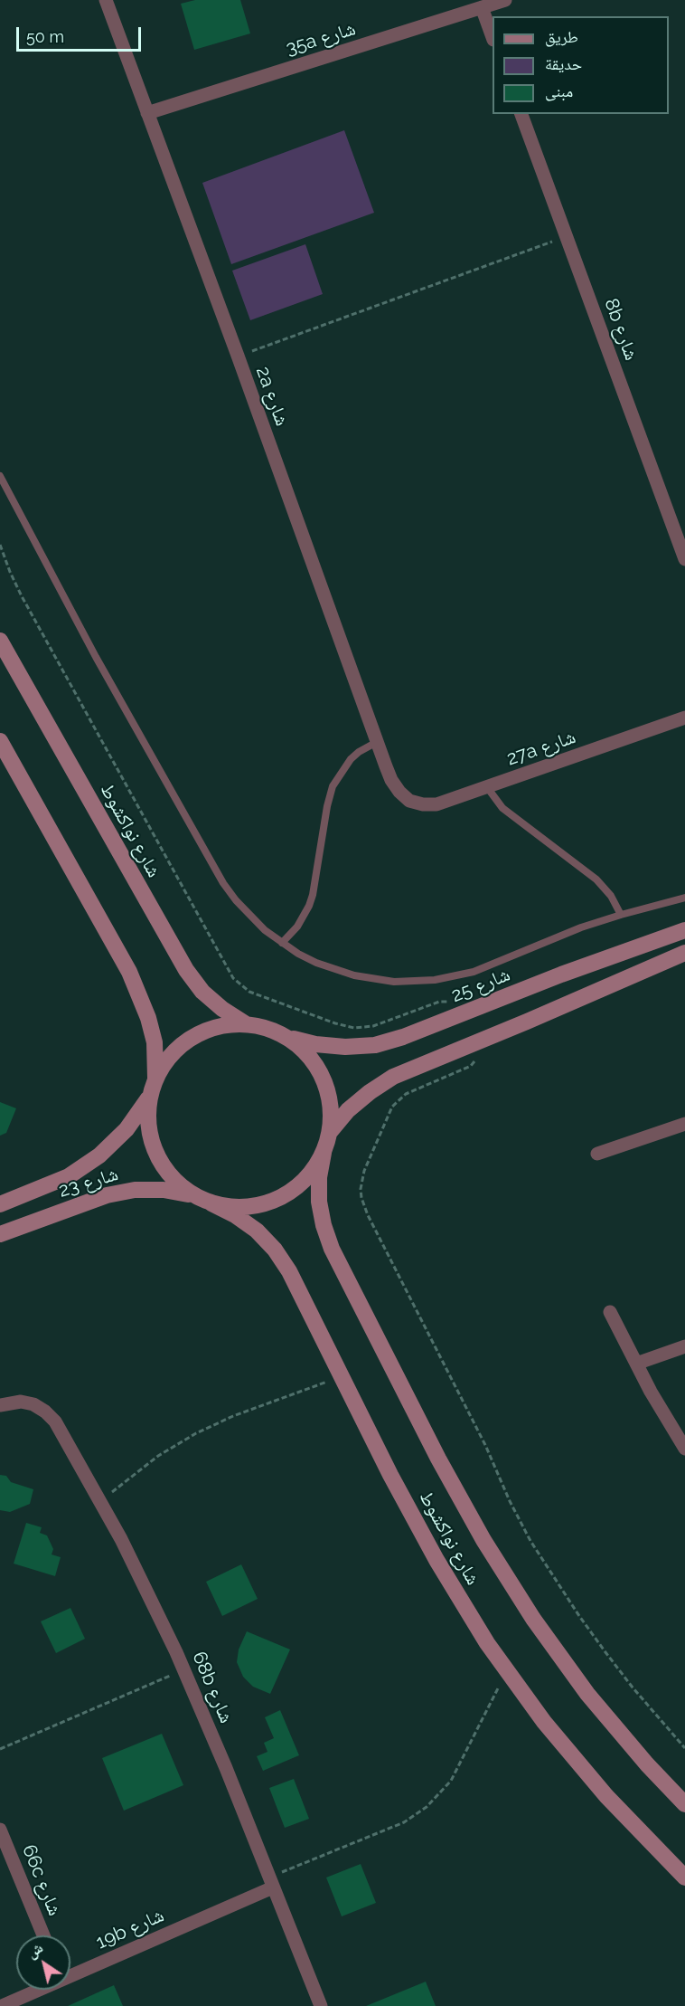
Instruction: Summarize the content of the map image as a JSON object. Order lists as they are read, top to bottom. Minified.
{"streets":{"street":["35a شارع","8b شارع","2a شارع","27a شارع","شارع نواكشوط","شارع 25","شارع 23","68b شارع","66c شارع","19b شارع"]},"crossings":[["35a شارع","2a شارع"],["2a شارع","27a شارع"],["شارع نواكشوط","شارع 25"],["شارع نواكشوط","شارع 23"],["شارع 25","شارع 23"],["68b شارع","19b شارع"]],"legend":["طريق","حديقة","مبنى"],"scale_bar":"50 m","north":"top left"}
